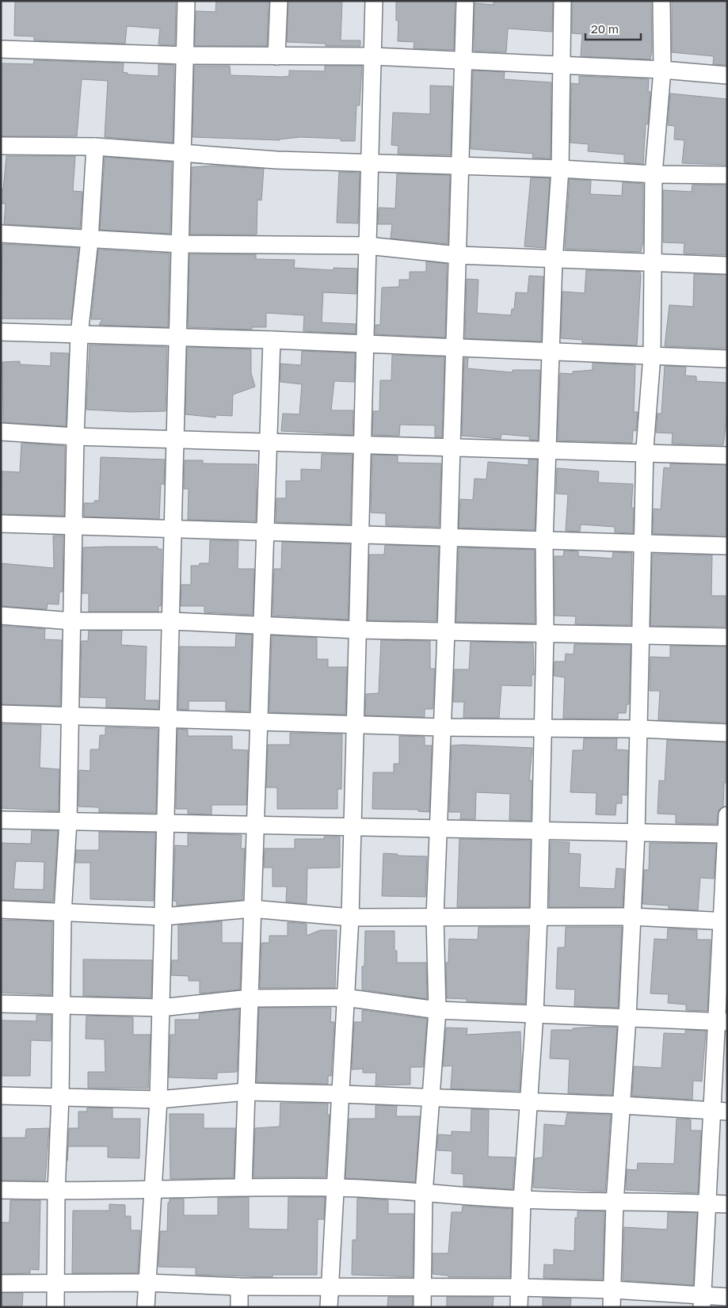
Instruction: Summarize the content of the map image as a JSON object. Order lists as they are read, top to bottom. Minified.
{"scale_bar":"20 m"}
